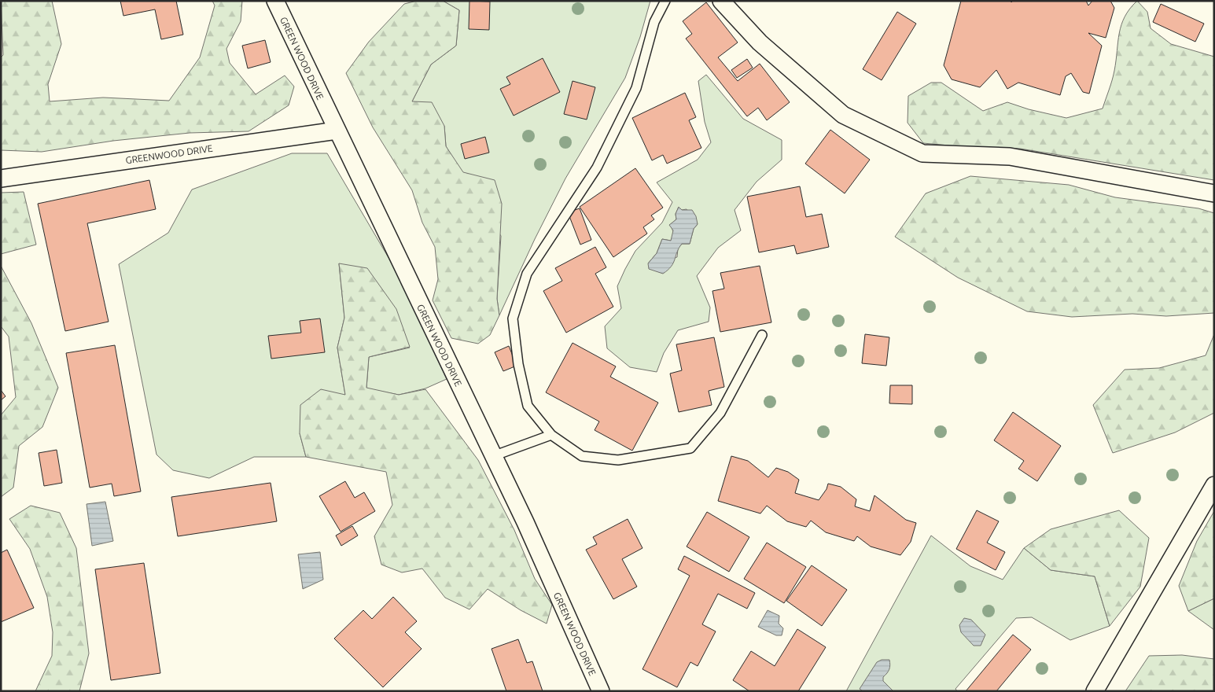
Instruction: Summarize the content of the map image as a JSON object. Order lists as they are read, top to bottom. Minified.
{"streets":{"street":["GREEN WOOD DRIVE","GREENWOOD DRIVE"]},"crossings":[["GREEN WOOD DRIVE","GREENWOOD DRIVE"]]}
